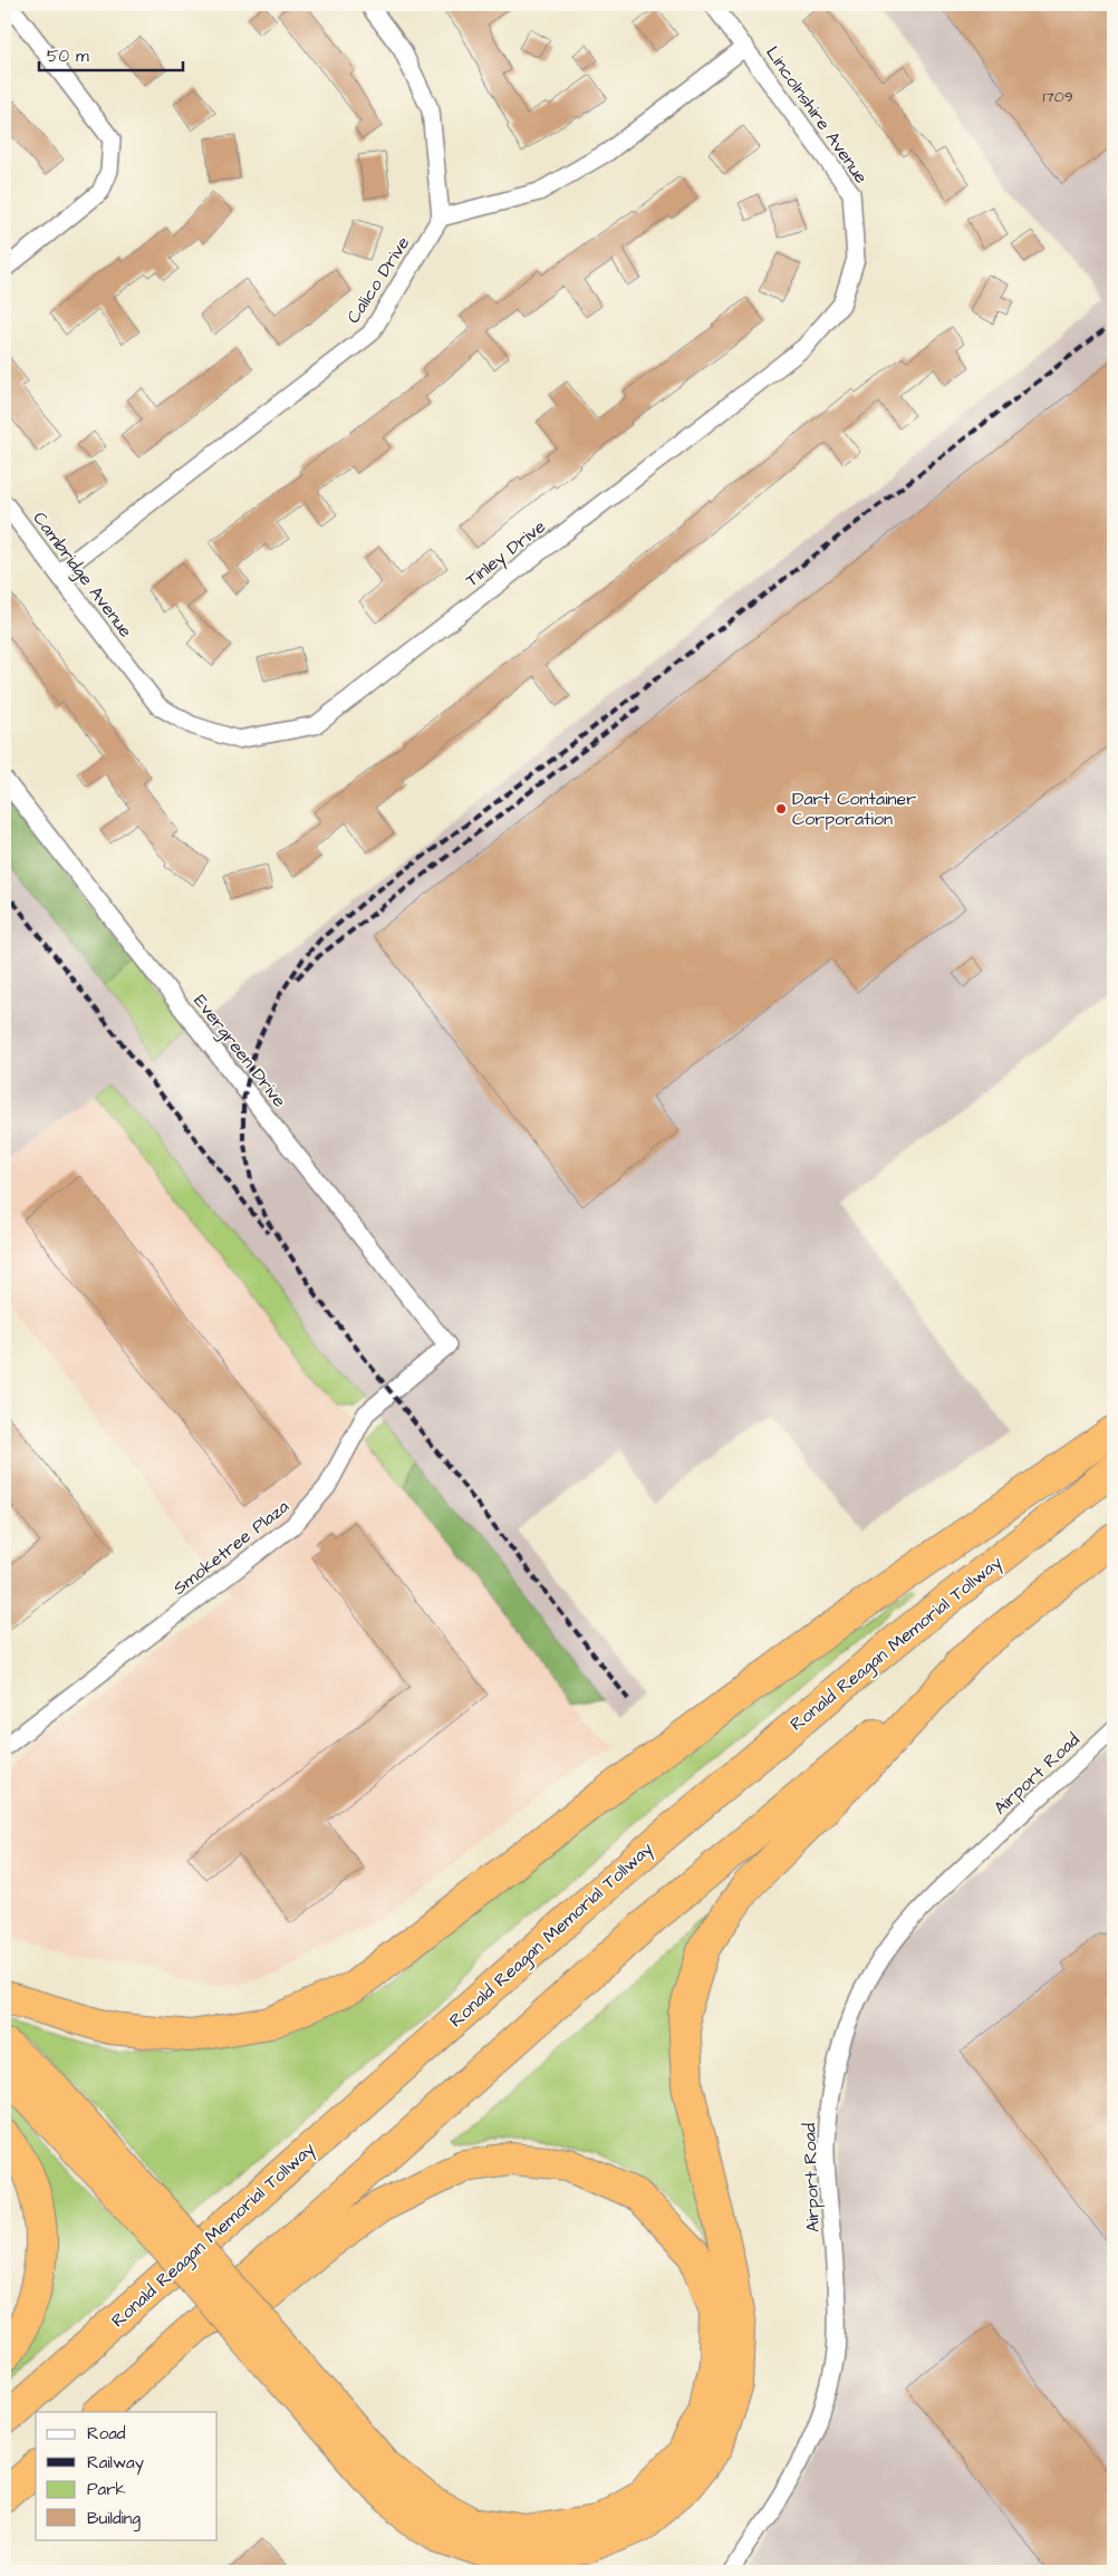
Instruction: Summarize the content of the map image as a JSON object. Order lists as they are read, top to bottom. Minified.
{"streets":{"highway":["Ronald Reagan Memorial Tollway"],"street":["Lincolnshire Avenue","Calico Drive","Tinley Drive","Cambridge Avenue","Evergreen Drive","Smoketree Plaza","Airport Road"]},"crossings":[["Lincolnshire Avenue","Tinley Drive"],["Calico Drive","Cambridge Avenue"],["Tinley Drive","Cambridge Avenue"],["Evergreen Drive","Smoketree Plaza"]],"places":["Dart Container Corporation"],"house_numbers":["1709"],"legend":["Road","Railway","Park","Building"],"scale_bar":"50 m"}
